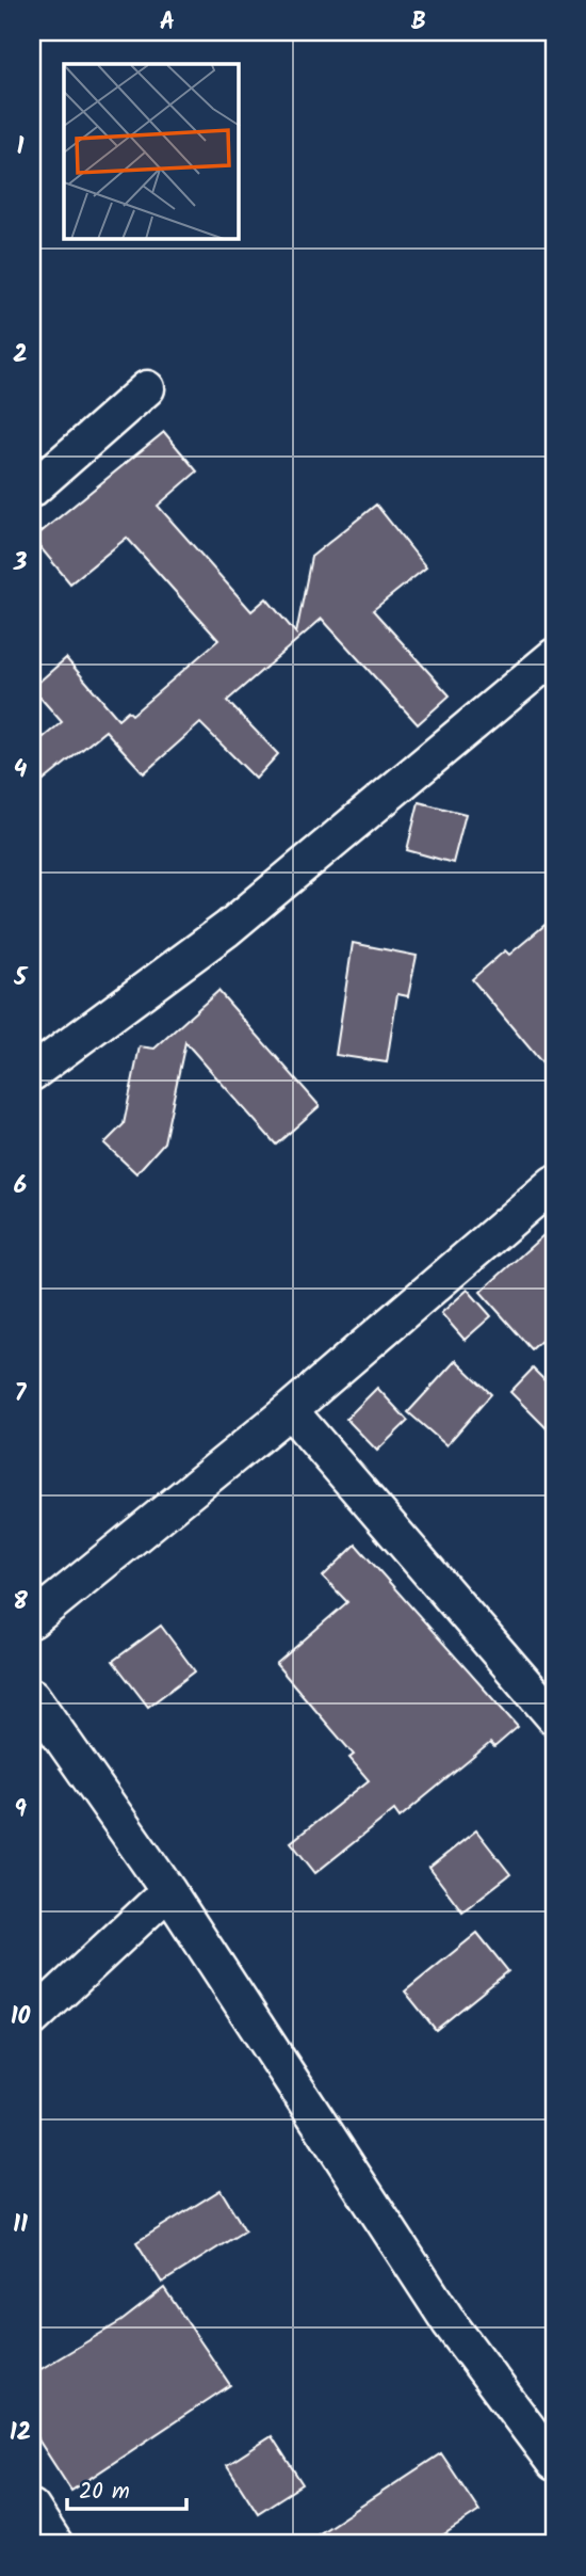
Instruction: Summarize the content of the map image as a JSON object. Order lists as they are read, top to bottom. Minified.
{"scale_bar":"20 m","grid":{"columns":["A","B"],"rows":["1","2","3","4","5","6","7","8","9","10","11","12"]}}
